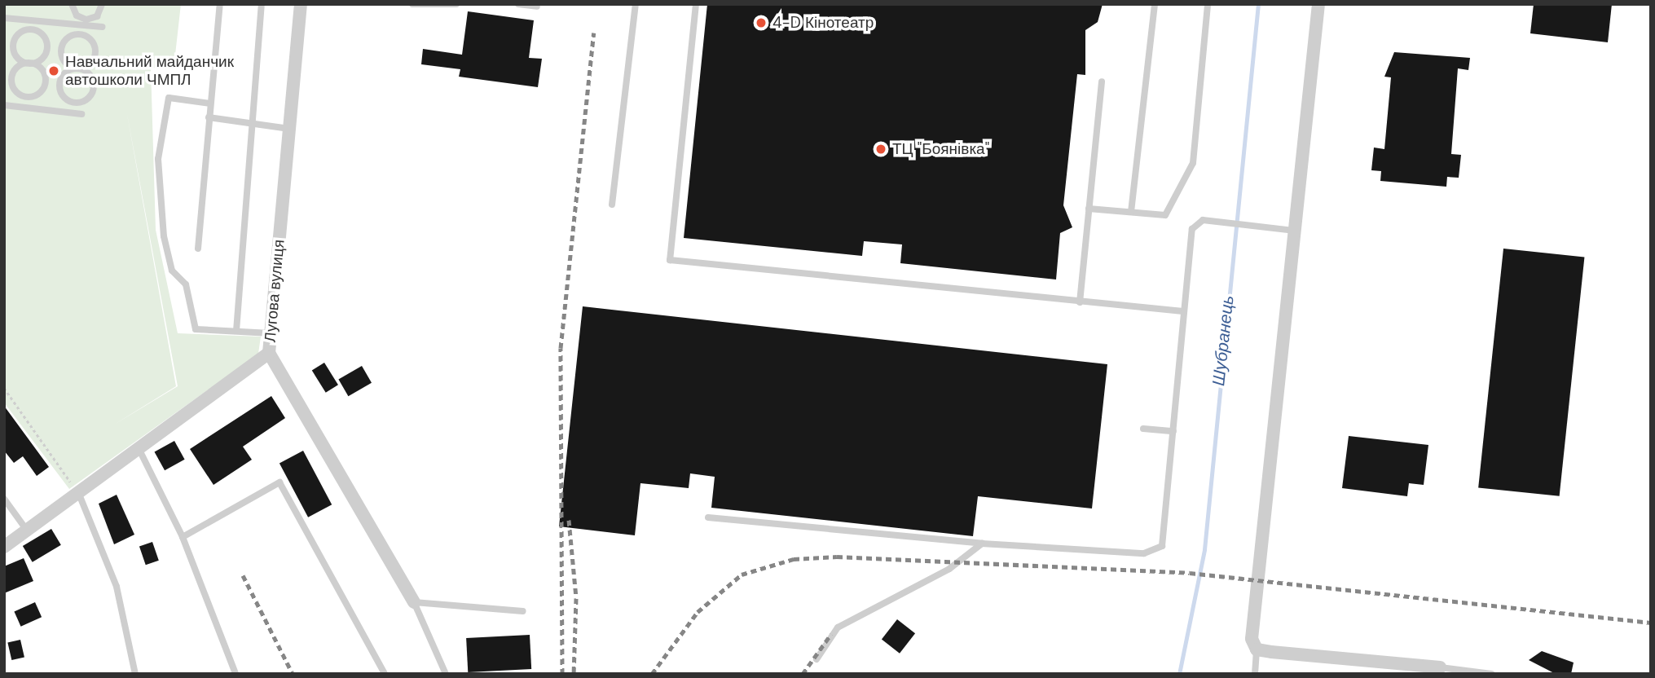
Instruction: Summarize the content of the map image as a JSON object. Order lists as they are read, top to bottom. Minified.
{"streets":{"street":["Лугова вулиця"]},"water":["Шубранець"],"places":["4-D Кінотеатр","Навчальний майданчик автошколи ЧМПЛ","ТЦ \"Боянівка\""]}
